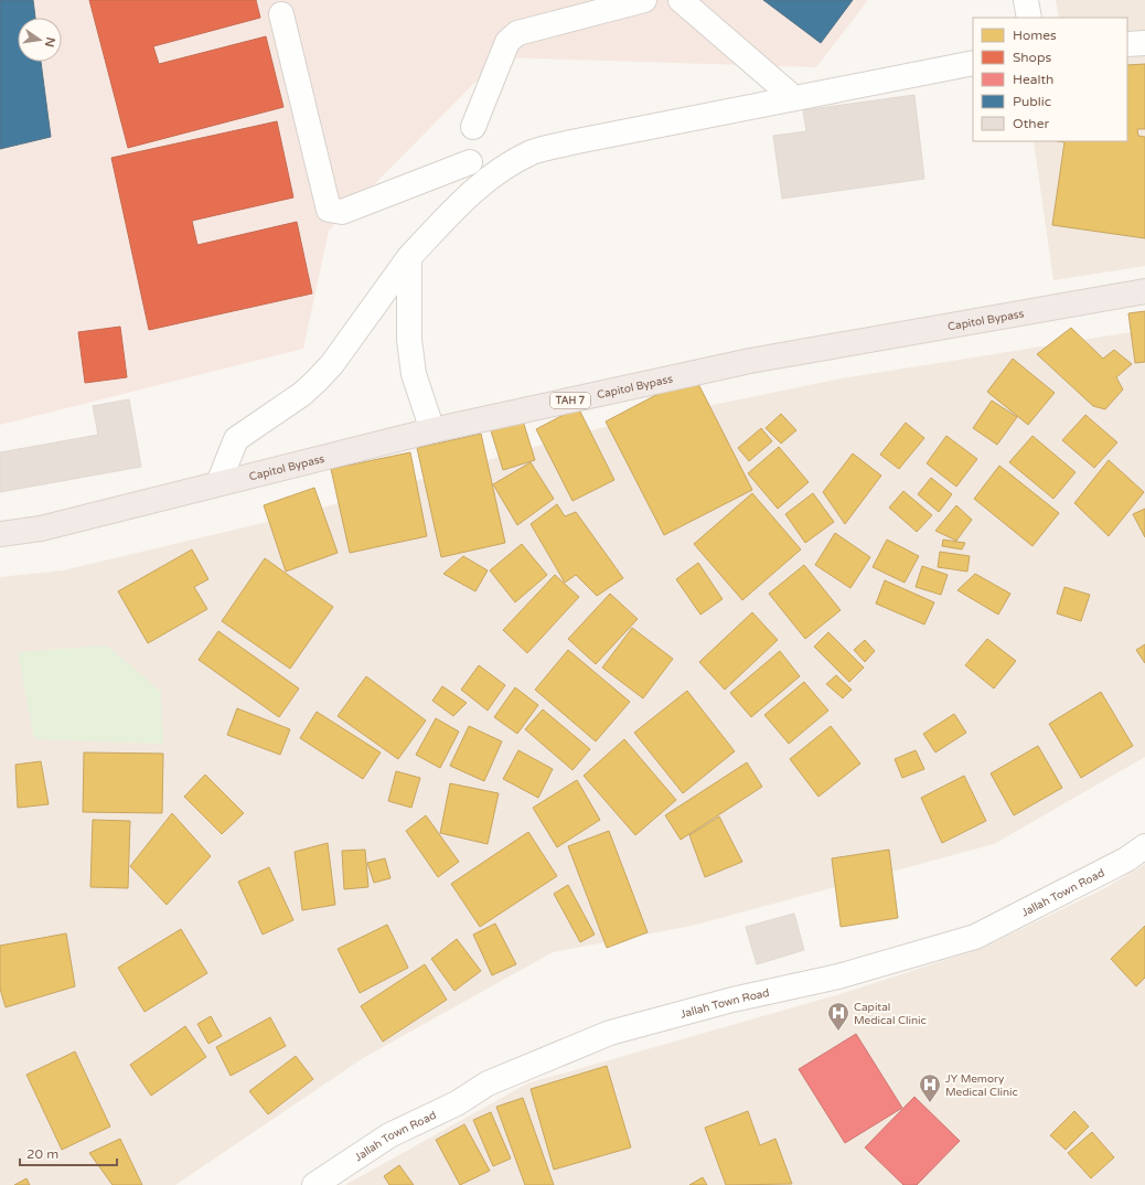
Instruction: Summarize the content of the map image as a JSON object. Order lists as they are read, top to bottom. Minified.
{"streets":{"highway":["Capitol Bypass","TAH 7"],"street":["Jallah Town Road"]},"places":{"hospital":["Capital Medical Clinic","JY Memory Medical Clinic"]},"legend":["Homes","Shops","Health","Public","Other"],"scale_bar":"20 m","north":"right"}
